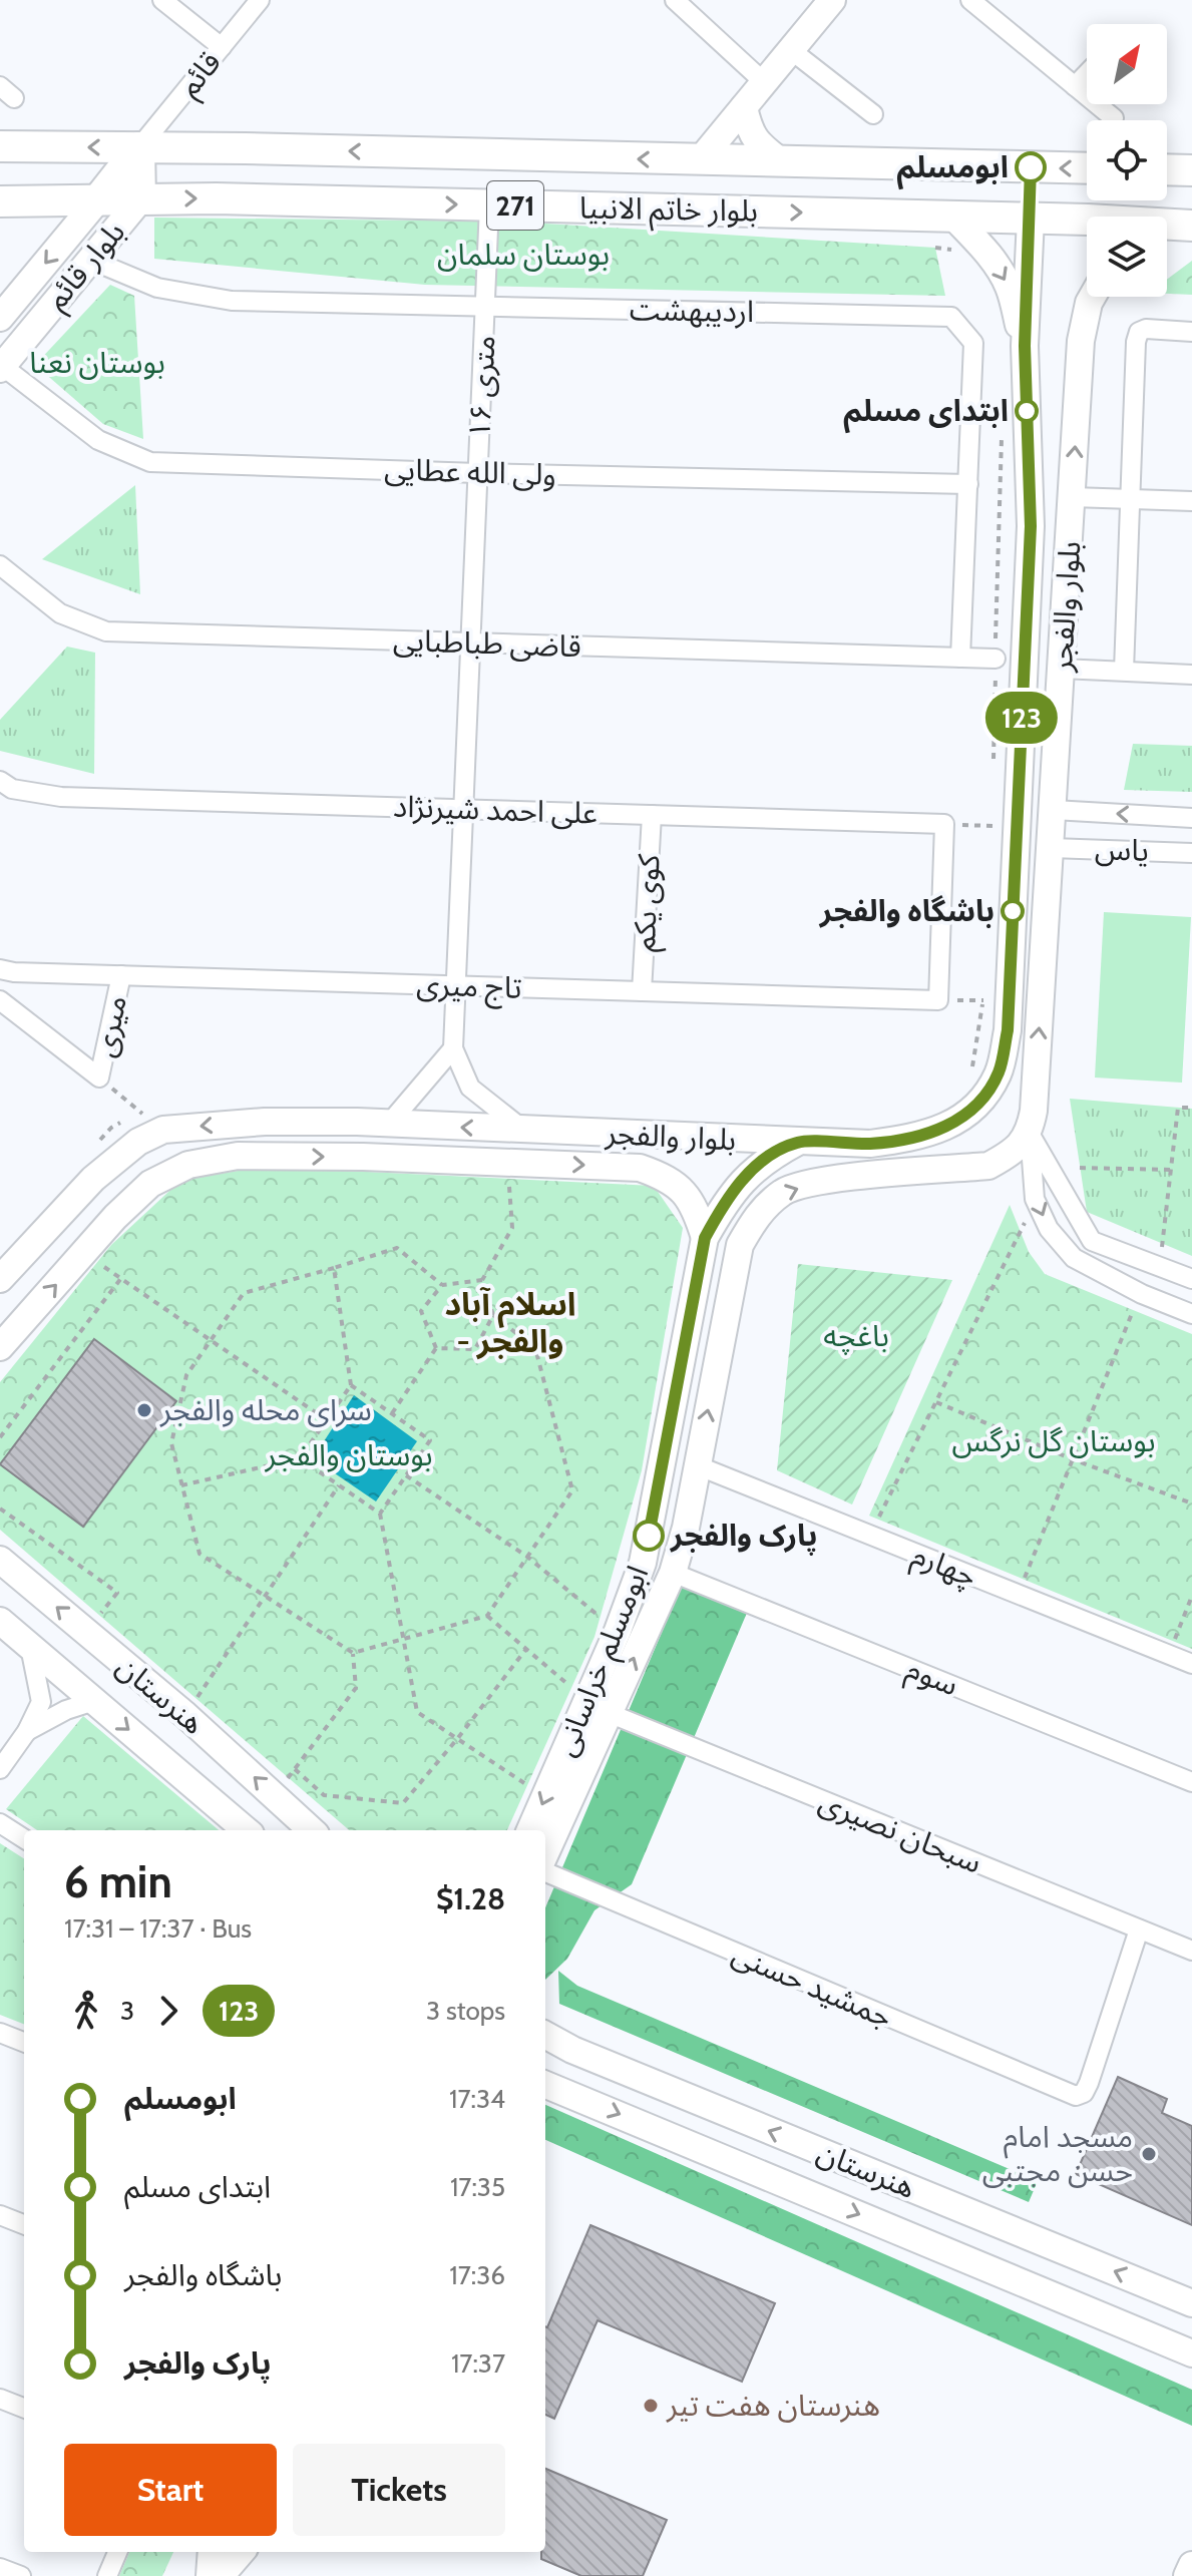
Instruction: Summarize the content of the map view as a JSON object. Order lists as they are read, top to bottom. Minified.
{"streets":{"main road":["271","بلوار خاتم الانبیا","بلوار قائم","بلوار والفجر","ابومسلم خراسانی","هنرستان"],"street":["قائم","اردیبهشت","۱۶ متری","ولی الله عطایی","قاضی طباطبایی","علی احمد شیرنژاد","یاس","کوی یکم","تاج میری","میری","چهارم","سوم","سبحان نصیری","جمشید حسنی"]},"crossings":[["قائم","بلوار خاتم الانبیا"],["بلوار خاتم الانبیا","بلوار قائم"],["بلوار خاتم الانبیا","۱۶ متری"],["بلوار خاتم الانبیا","بلوار والفجر"],["بلوار قائم","اردیبهشت"],["بلوار قائم","ولی الله عطایی"],["اردیبهشت","۱۶ متری"],["اردیبهشت","ولی الله عطایی"],["اردیبهشت","قاضی طباطبایی"],["۱۶ متری","ولی الله عطایی"],["۱۶ متری","قاضی طباطبایی"],["۱۶ متری","علی احمد شیرنژاد"],["۱۶ متری","تاج میری"],["بلوار والفجر","یاس"],["بلوار والفجر","میری"],["بلوار والفجر","ابومسلم خراسانی"],["علی احمد شیرنژاد","کوی یکم"],["علی احمد شیرنژاد","تاج میری"],["کوی یکم","تاج میری"],["تاج میری","میری"],["چهارم","ابومسلم خراسانی"],["ابومسلم خراسانی","سوم"],["ابومسلم خراسانی","سبحان نصیری"],["سبحان نصیری","جمشید حسنی"]],"districts":["اسلام آباد - والفجر"],"parks":["بوستان سلمان","بوستان نعنا","باغچه","بوستان گل نرگس","بوستان والفجر"],"places":["ابومسلم","ابتدای مسلم","باشگاه والفجر","سرای محله والفجر","پارک والفجر","مسجد امام حسن مجتبی","هنرستان هفت تیر"],"lines":["bus line 123"],"north":"top right","page":{"on_map":"123","heading":["6 min","17:31 – 17:37 · Bus","$1.28"],"legs":["3","123","3 stops"],"list":[{"name":"ابومسلم","value":"17:34"},{"name":"ابتدای مسلم","value":"17:35"},{"name":"باشگاه والفجر","value":"17:36"},{"name":"پارک والفجر","value":"17:37"}],"buttons":["Start","Tickets"]}}
